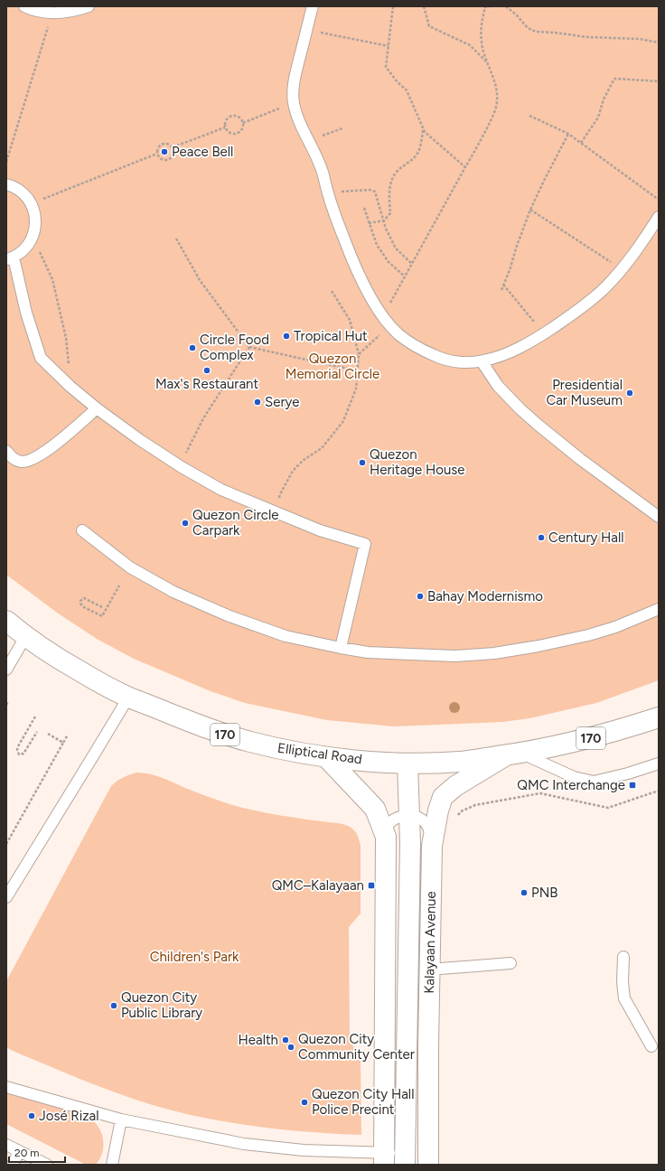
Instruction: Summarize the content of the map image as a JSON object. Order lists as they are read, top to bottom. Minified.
{"streets":{"main road":["170","Elliptical Road","Kalayaan Avenue"]},"crossings":[["Elliptical Road","Kalayaan Avenue"]],"parks":["Quezon Memorial Circle","Children's Park"],"places":{"other":["Peace Bell","Tropical Hut","Circle Food Complex","Max's Restaurant","Presidential Car Museum","Serye","Quezon Heritage House","Quezon Circle Carpark","Century Hall","Bahay Modernismo","PNB","Quezon City Public Library","Health","Quezon City Community Center","Quezon City Hall Police Precint","José Rizal"],"transit":["QMC Interchange","QMC–Kalayaan"]},"scale_bar":"20 m"}
